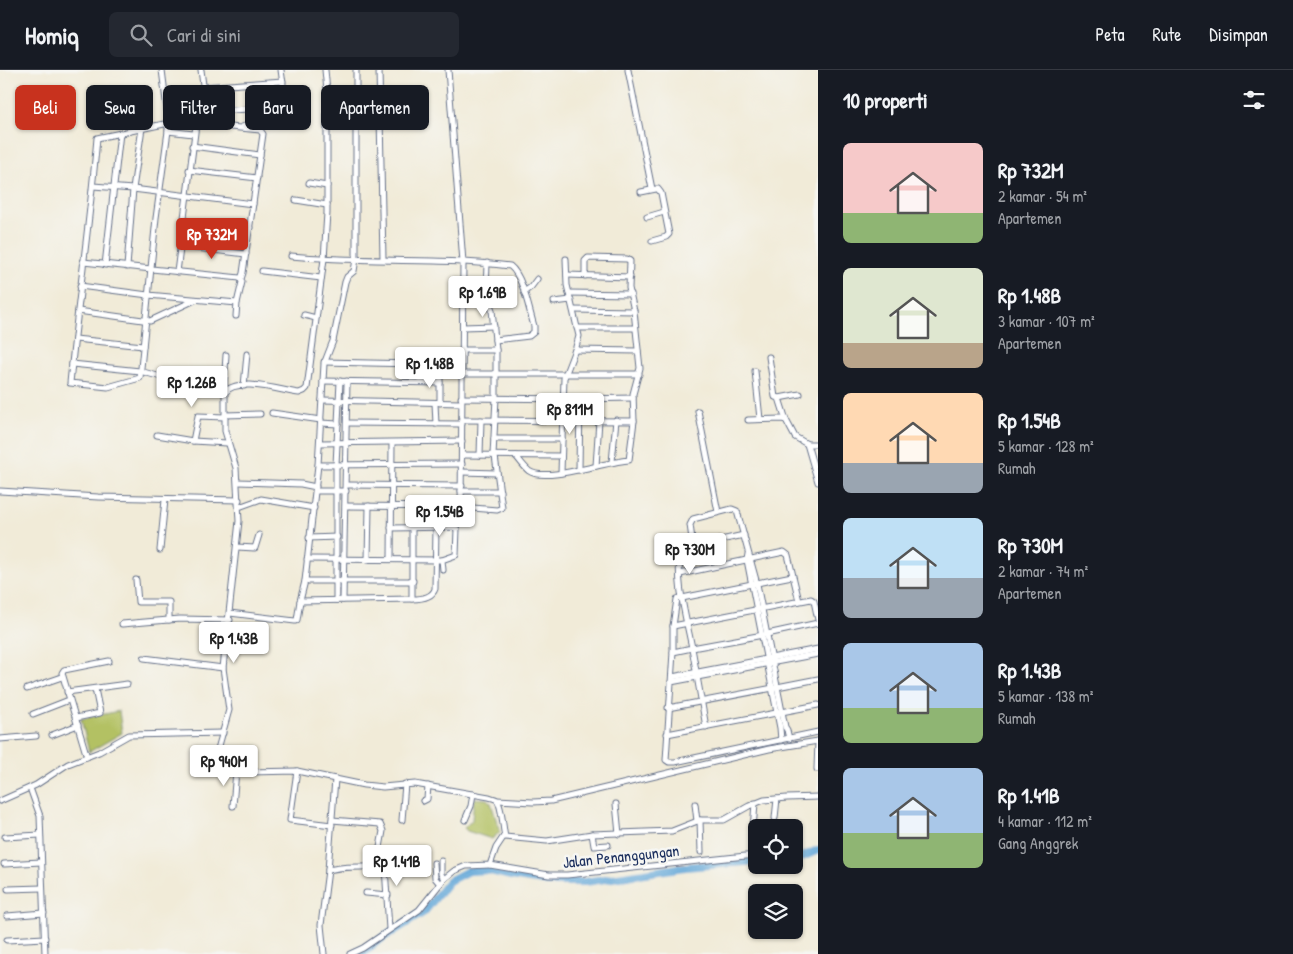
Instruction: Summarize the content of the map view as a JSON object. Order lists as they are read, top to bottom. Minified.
{"streets":{"street":["Jalan Penanggungan"]},"page":{"header":"Homiq","search":"Cari di sini","nav":["Peta","Rute","Disimpan"],"heading":"10 properti","chip":["Beli","Sewa","Filter","Baru","Apartemen"],"list":[{"name":"Rp 732M","note":"2 kamar · 54 m² · Apartemen"},{"name":"Rp 1.48B","note":"3 kamar · 107 m² · Apartemen"},{"name":"Rp 1.54B","note":"5 kamar · 128 m² · Rumah"},{"name":"Rp 730M","note":"2 kamar · 74 m² · Apartemen"},{"name":"Rp 1.43B","note":"5 kamar · 138 m² · Rumah"},{"name":"Rp 1.41B","note":"4 kamar · 112 m² · Gang Anggrek"}],"price":["Rp 732M","Rp 1.69B","Rp 1.48B","Rp 1.26B","Rp 811M","Rp 1.54B","Rp 730M","Rp 1.43B","Rp 940M","Rp 1.41B"]}}
